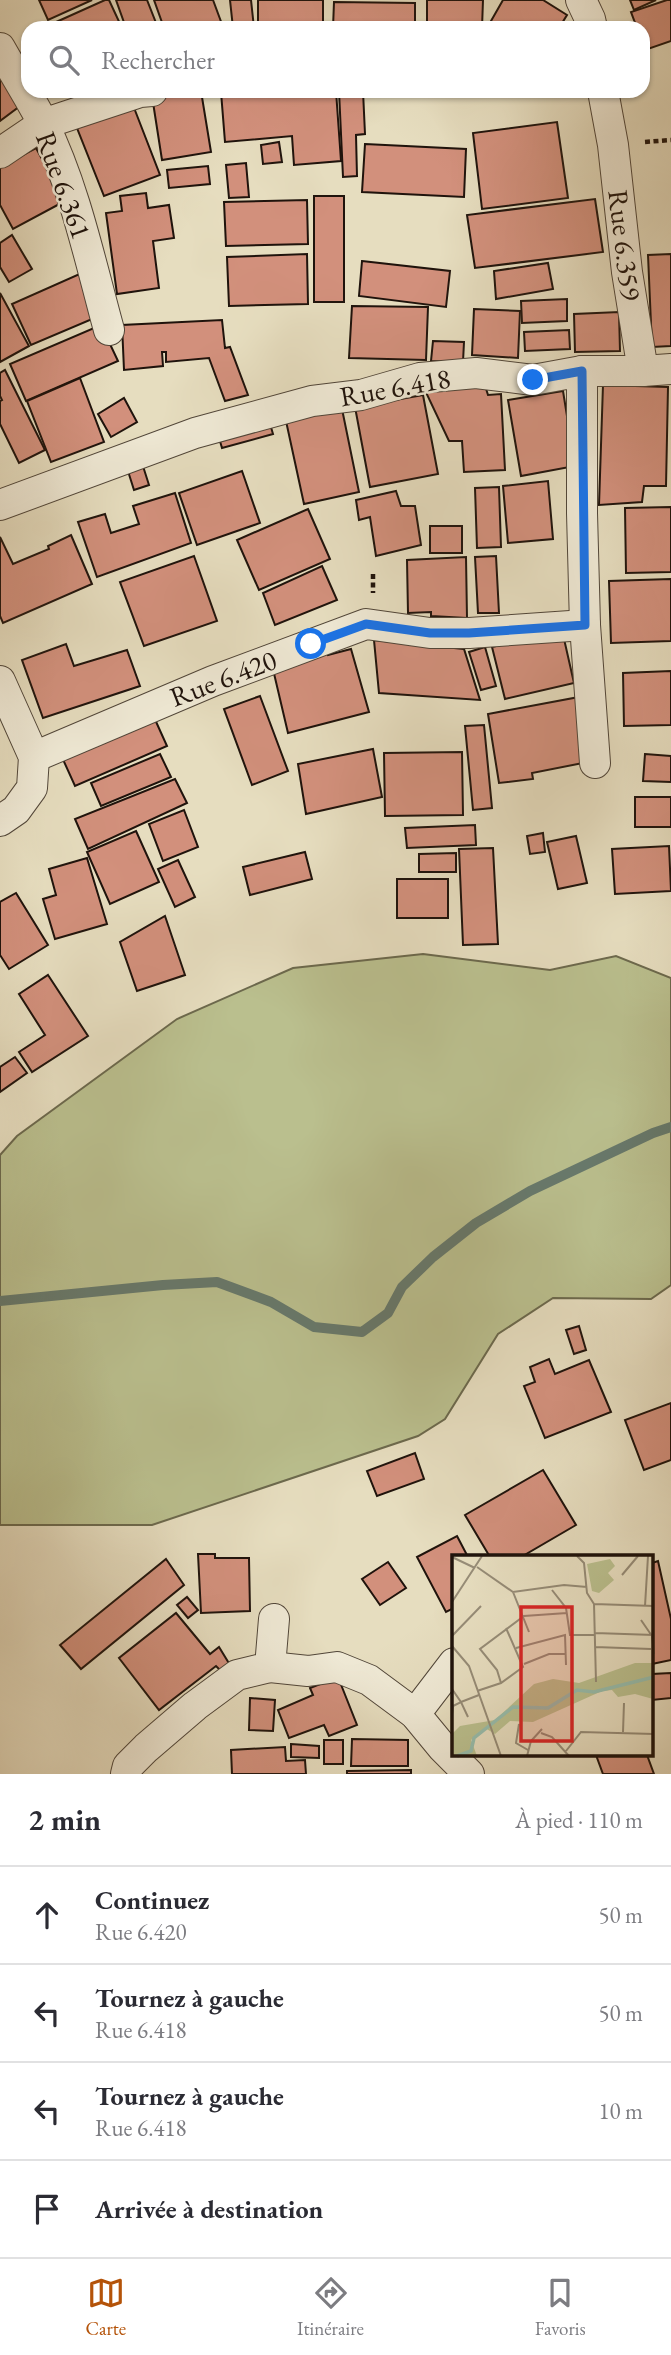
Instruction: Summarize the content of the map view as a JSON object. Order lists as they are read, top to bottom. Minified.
{"streets":{"street":["Rue 6.361","Rue 6.359","Rue 6.418","Rue 6.420"]},"crossings":[["Rue 6.359","Rue 6.418"]],"page":{"search":"Rechercher","heading":["2 min","À pied · 110 m"],"list":[["Continuez","Rue 6.420","50 m"],["Tournez à gauche","Rue 6.418","50 m"],["Tournez à gauche","Rue 6.418","10 m"],"Arrivée à destination"],"nav":["Carte","Itinéraire","Favoris"]}}
